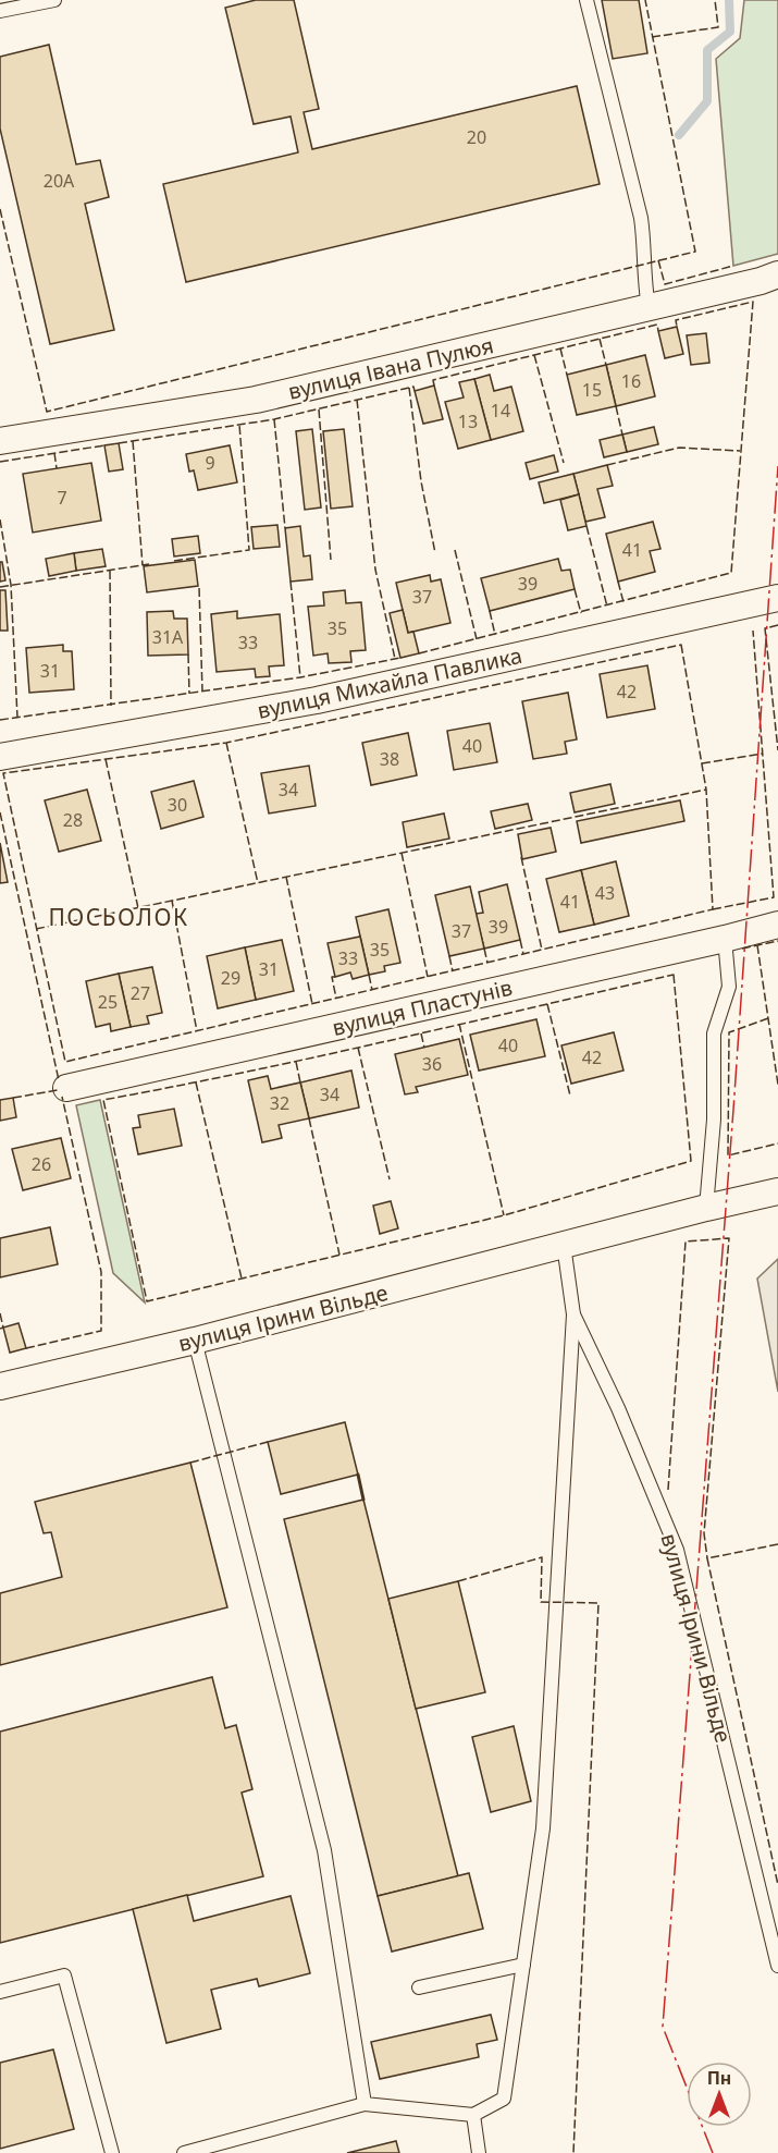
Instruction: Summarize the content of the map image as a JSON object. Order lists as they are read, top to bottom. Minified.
{"streets":{"street":["вулиця Івана Пулюя","вулиця Михайла Павлика","вулиця Пластунів","вулиця Ірини Вільде"]},"districts":["ПОСЬОЛОК"],"house_numbers":["20","20А","16","15","14","13","9","7","41","39","37","35","31А","33","31","42","40","38","34","30","28","43","41","39","37","35","33","31","29","27","25","40","42","36","34","32","26"],"north":"top"}
